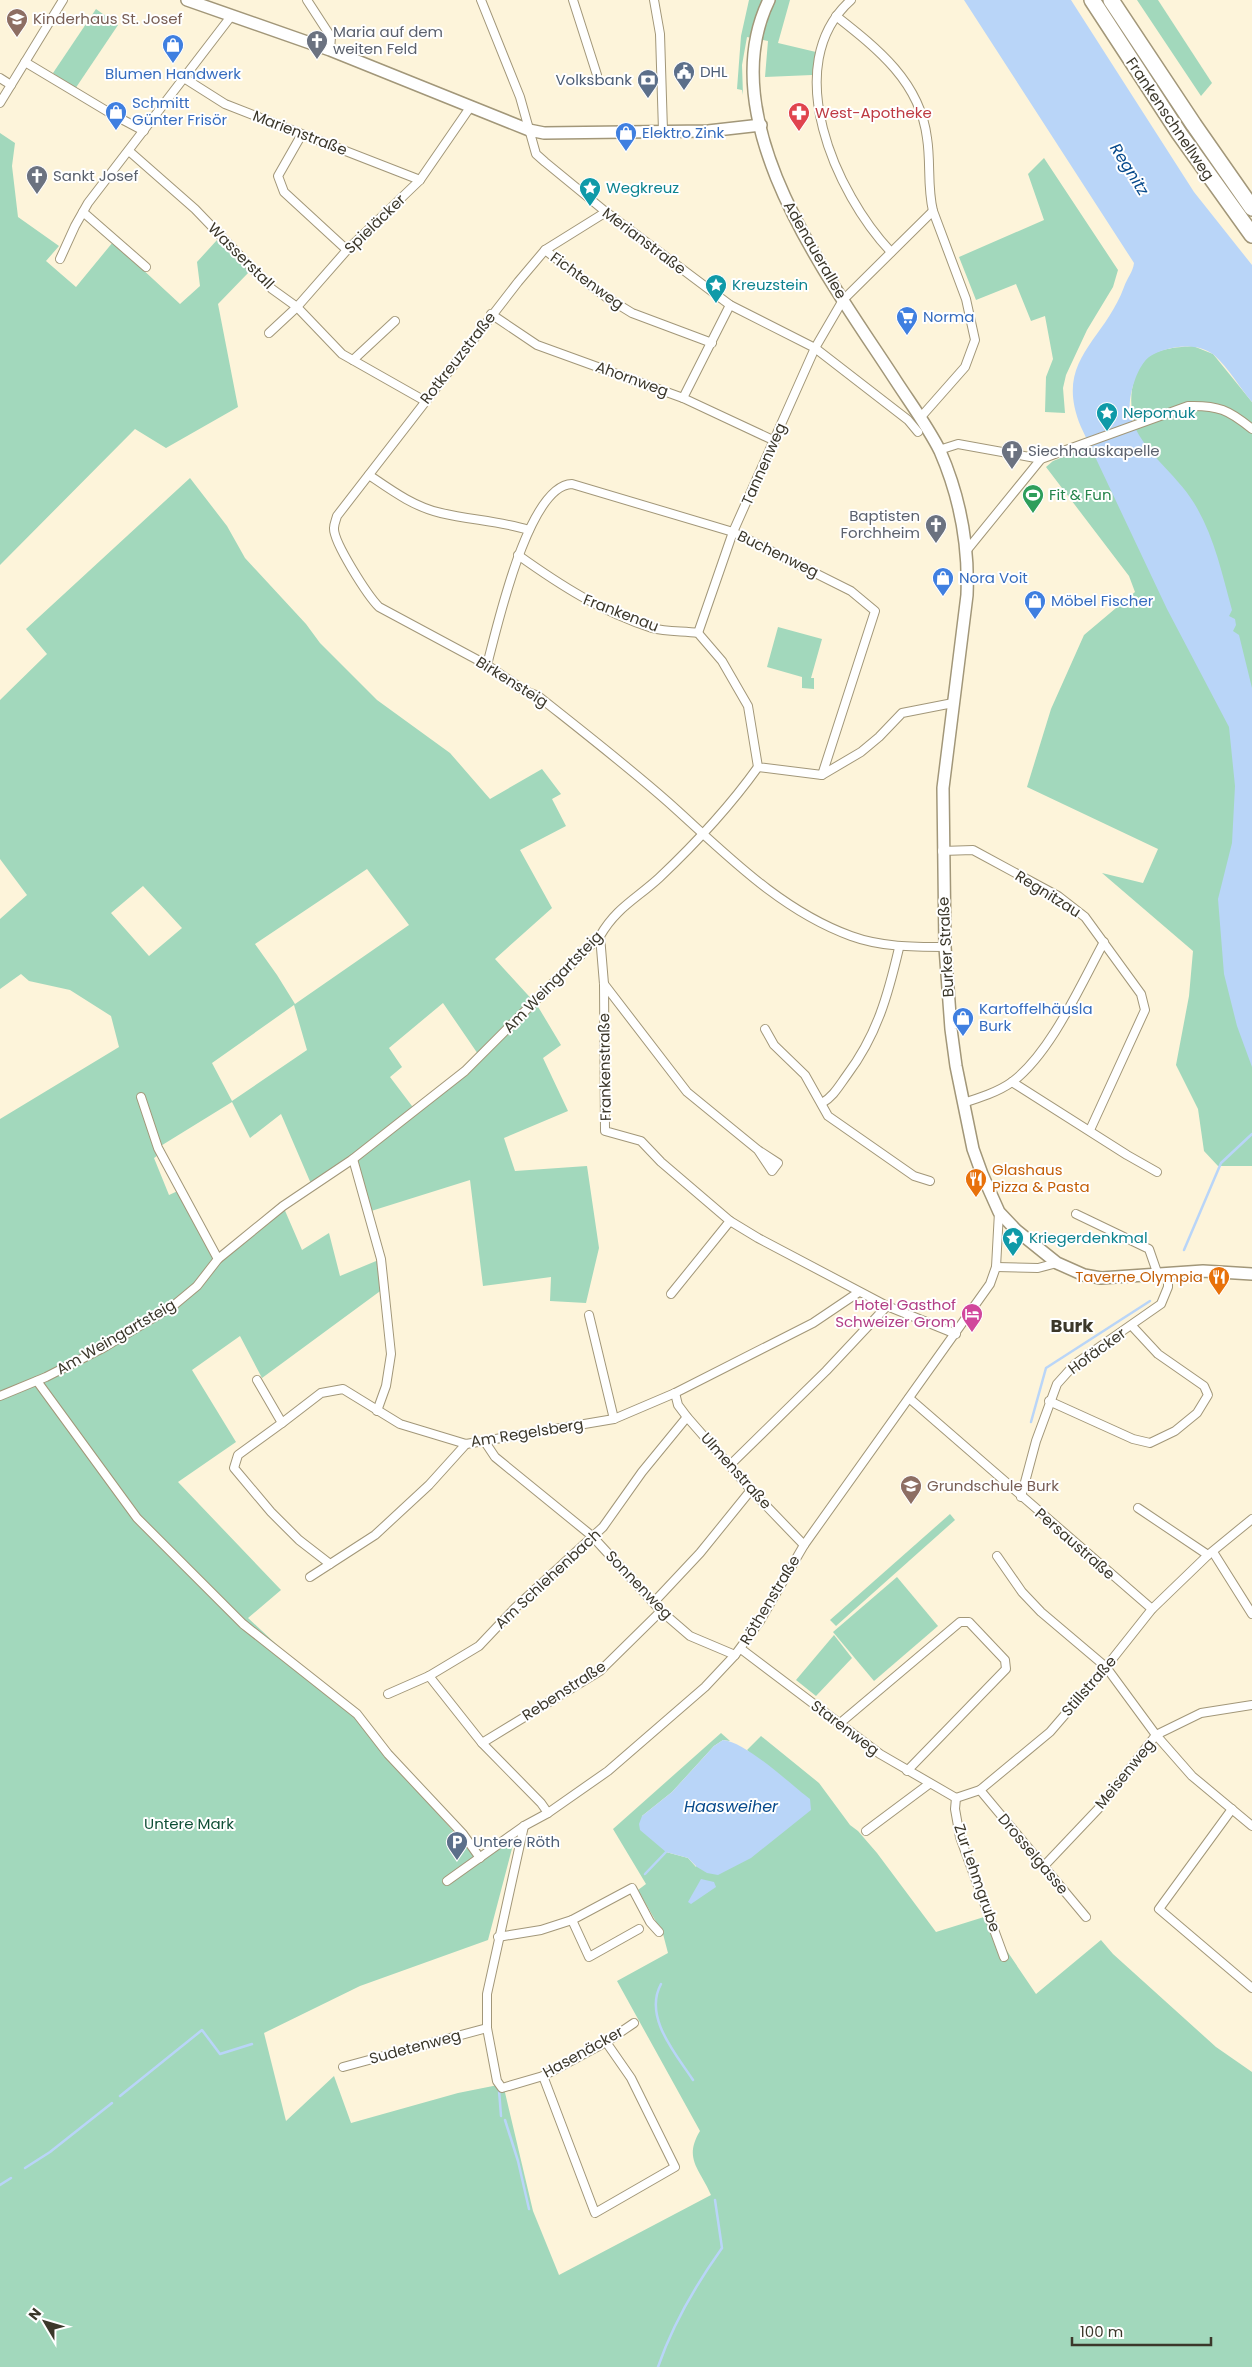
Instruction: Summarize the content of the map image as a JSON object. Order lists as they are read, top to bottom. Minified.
{"streets":{"highway":["Frankenschnellweg"],"main road":["Adenauerallee","Burker Straße"],"street":["Marienstraße","Spieläcker","Merianstraße","Wasserstall","Fichtenweg","Rotkreuzstraße","Ahornweg","Tannenweg","Buchenweg","Frankenau","Birkensteig","Regnitzau","Am Weingartsteig","Frankenstraße","Hofäcker","Am Regelsberg","Ulmenstraße","Persaustraße","Am Schlehenbach","Sonnenweg","Röthenstraße","Stillstraße","Rebenstraße","Starenweg","Meisenweg","Drosselgasse","Zur Lehmgrube","Sudetenweg","Hasenäcker"]},"crossings":[["Marienstraße","Spieläcker"],["Spieläcker","Wasserstall"],["Merianstraße","Rotkreuzstraße"],["Merianstraße","Tannenweg"],["Adenauerallee","Tannenweg"],["Adenauerallee","Burker Straße"],["Wasserstall","Rotkreuzstraße"],["Fichtenweg","Rotkreuzstraße"],["Rotkreuzstraße","Ahornweg"],["Rotkreuzstraße","Birkensteig"],["Ahornweg","Tannenweg"],["Tannenweg","Buchenweg"],["Tannenweg","Frankenau"],["Birkensteig","Burker Straße"],["Birkensteig","Am Weingartsteig"],["Regnitzau","Burker Straße"],["Burker Straße","Hofäcker"],["Burker Straße","Röthenstraße"],["Am Weingartsteig","Frankenstraße"],["Frankenstraße","Am Regelsberg"],["Frankenstraße","Röthenstraße"],["Hofäcker","Persaustraße"],["Am Regelsberg","Ulmenstraße"],["Am Regelsberg","Sonnenweg"],["Ulmenstraße","Am Schlehenbach"],["Ulmenstraße","Röthenstraße"],["Persaustraße","Röthenstraße"],["Persaustraße","Stillstraße"],["Am Schlehenbach","Sonnenweg"],["Sonnenweg","Röthenstraße"],["Sonnenweg","Rebenstraße"],["Sonnenweg","Starenweg"],["Röthenstraße","Starenweg"],["Stillstraße","Starenweg"],["Stillstraße","Drosselgasse"],["Stillstraße","Zur Lehmgrube"],["Starenweg","Zur Lehmgrube"],["Meisenweg","Drosselgasse"],["Sudetenweg","Hasenäcker"]],"districts":["Burk"],"water":["Regnitz","Haasweiher"],"parks":["Untere Mark"],"places":{"school or university":["Kinderhaus St. Josef","Grundschule Burk"],"church":["Maria auf dem weiten Feld","Sankt Josef","Siechhauskapelle","Baptisten Forchheim"],"shop":["Blumen Handwerk","Schmitt Günter Frisör","Elektro Zink","Nora Voit","Möbel Fischer","Kartoffelhäusla Burk"],"public building":["DHL"],"bank":["Volksbank"],"pharmacy":["West-Apotheke"],"place":["Wegkreuz","Kreuzstein","Nepomuk","Kriegerdenkmal"],"supermarket":["Norma"],"sports":["Fit & Fun"],"restaurant":["Glashaus Pizza & Pasta","Taverne Olympia"],"hotel":["Hotel Gasthof Schweizer Grom"],"parking":["Untere Röth"]},"scale_bar":"100 m","north":"top left"}
